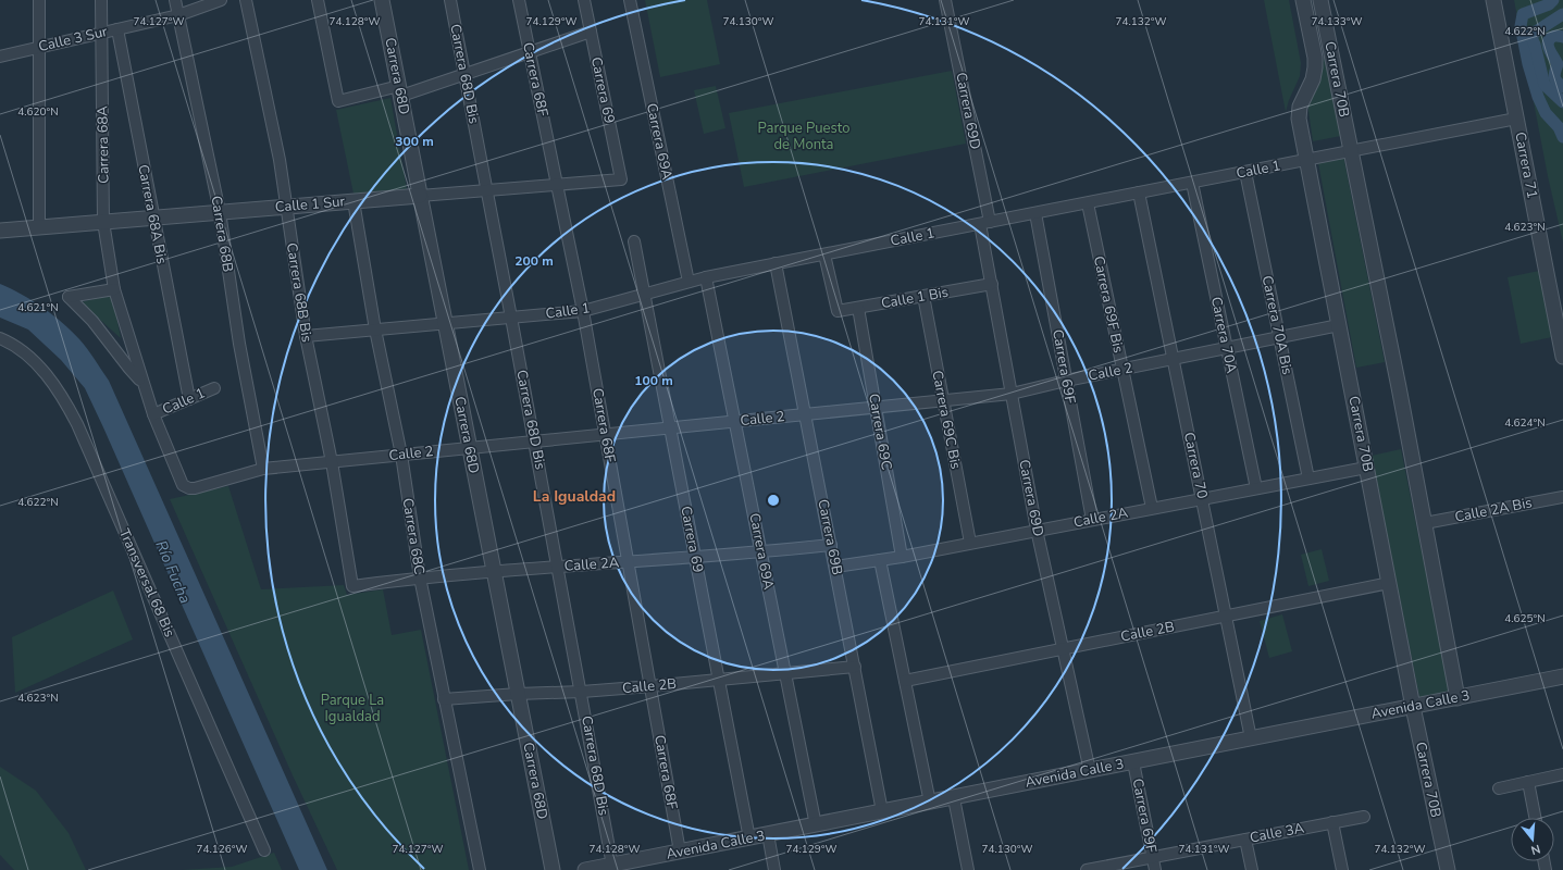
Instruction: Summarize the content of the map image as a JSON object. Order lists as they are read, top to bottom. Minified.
{"streets":{"street":["Calle 3 Sur","Carrera 68D Bis","Carrera 68D","Carrera 68F","Carrera 70B","Carrera 69","Carrera 69D","Carrera 69A","Carrera 68A","Carrera 71","Calle 1","Calle 1 Sur","Carrera 68A Bis","Carrera 68B","Carrera 68B Bis","Calle 1 Bis","Carrera 69F Bis","Carrera 70A Bis","Carrera 70A","Carrera 69F","Calle 2","Carrera 69C Bis","Carrera 69C","Carrera 70","Calle 2A Bis","Calle 2A","Carrera 68C","Carrera 69B","Transversal 68 Bis","Calle 2B","Avenida Calle 3","Calle 3A"]},"crossings":[["Calle 3 Sur","Carrera 68A"],["Calle 3 Sur","Carrera 68A Bis"],["Calle 3 Sur","Carrera 68B"],["Carrera 68D Bis","Calle 1"],["Carrera 68D Bis","Calle 1 Sur"],["Carrera 68D Bis","Calle 2"],["Carrera 68D Bis","Calle 2A"],["Carrera 68D Bis","Calle 2B"],["Carrera 68D Bis","Avenida Calle 3"],["Carrera 68D","Calle 1"],["Carrera 68D","Calle 1 Sur"],["Carrera 68D","Calle 2"],["Carrera 68D","Calle 2A"],["Carrera 68D","Calle 2B"],["Carrera 68F","Calle 1"],["Carrera 68F","Calle 1 Sur"],["Carrera 68F","Calle 2"],["Carrera 68F","Calle 2A"],["Carrera 68F","Calle 2B"],["Carrera 68F","Avenida Calle 3"],["Carrera 70B","Calle 1"],["Carrera 70B","Calle 2"],["Carrera 70B","Calle 2A Bis"],["Carrera 70B","Calle 2A"],["Carrera 70B","Calle 2B"],["Carrera 70B","Avenida Calle 3"],["Carrera 69","Calle 1"],["Carrera 69","Calle 1 Sur"],["Carrera 69","Calle 2"],["Carrera 69","Calle 2A"],["Carrera 69","Calle 2B"],["Carrera 69","Avenida Calle 3"],["Carrera 69D","Calle 1"],["Carrera 69D","Calle 1 Bis"],["Carrera 69D","Calle 2"],["Carrera 69D","Calle 2A"],["Carrera 69D","Calle 2B"],["Carrera 69D","Avenida Calle 3"],["Carrera 69A","Calle 1"],["Carrera 69A","Calle 2"],["Carrera 69A","Calle 2A"],["Carrera 69A","Calle 2B"],["Carrera 69A","Avenida Calle 3"],["Carrera 68A","Calle 1 Sur"],["Carrera 71","Calle 1"],["Calle 1","Carrera 68A Bis"],["Calle 1","Carrera 68B Bis"],["Calle 1","Calle 1 Bis"],["Calle 1","Carrera 69F Bis"],["Calle 1","Carrera 70A Bis"],["Calle 1","Carrera 70A"],["Calle 1","Carrera 69F"],["Calle 1","Calle 2"],["Calle 1","Carrera 70"],["Calle 1","Carrera 68C"],["Calle 1","Carrera 69B"],["Calle 1 Sur","Carrera 68A Bis"],["Calle 1 Sur","Carrera 68B"],["Calle 1 Sur","Carrera 68B Bis"],["Calle 1 Sur","Carrera 68C"],["Carrera 68B","Calle 2"],["Carrera 68B Bis","Calle 2"],["Carrera 68B Bis","Calle 2A"],["Calle 1 Bis","Carrera 69C Bis"],["Calle 1 Bis","Carrera 69C"],["Carrera 69F Bis","Calle 2"],["Carrera 69F Bis","Calle 2A"],["Carrera 70A Bis","Calle 2"],["Carrera 70A Bis","Calle 2A"],["Carrera 70A","Calle 2"],["Carrera 70A","Calle 2A"],["Carrera 69F","Calle 2"],["Carrera 69F","Calle 2A"],["Carrera 69F","Avenida Calle 3"],["Carrera 69F","Calle 3A"],["Calle 2","Carrera 69C Bis"],["Calle 2","Carrera 69C"],["Calle 2","Carrera 70"],["Calle 2","Carrera 68C"],["Calle 2","Carrera 69B"],["Carrera 69C Bis","Calle 2A"],["Carrera 69C","Calle 2A"],["Carrera 70","Calle 2A"],["Carrera 70","Calle 2B"],["Carrera 70","Avenida Calle 3"],["Calle 2A","Carrera 68C"],["Calle 2A","Carrera 69B"],["Carrera 68C","Calle 2B"],["Carrera 69B","Calle 2B"],["Carrera 69B","Avenida Calle 3"]],"districts":["La Igualdad"],"water":["Río Fucha"],"parks":["Parque Puesto de Monta","Parque La Igualdad"],"north":"bottom","coordinates":["74.127°W","74.128°W","74.129°W","74.130°W","74.131°W","74.132°W","74.133°W","4.622°N","4.620°N","4.623°N","4.621°N","4.624°N","4.625°N","74.126°W"],"rings":["300 m","200 m","100 m"]}
